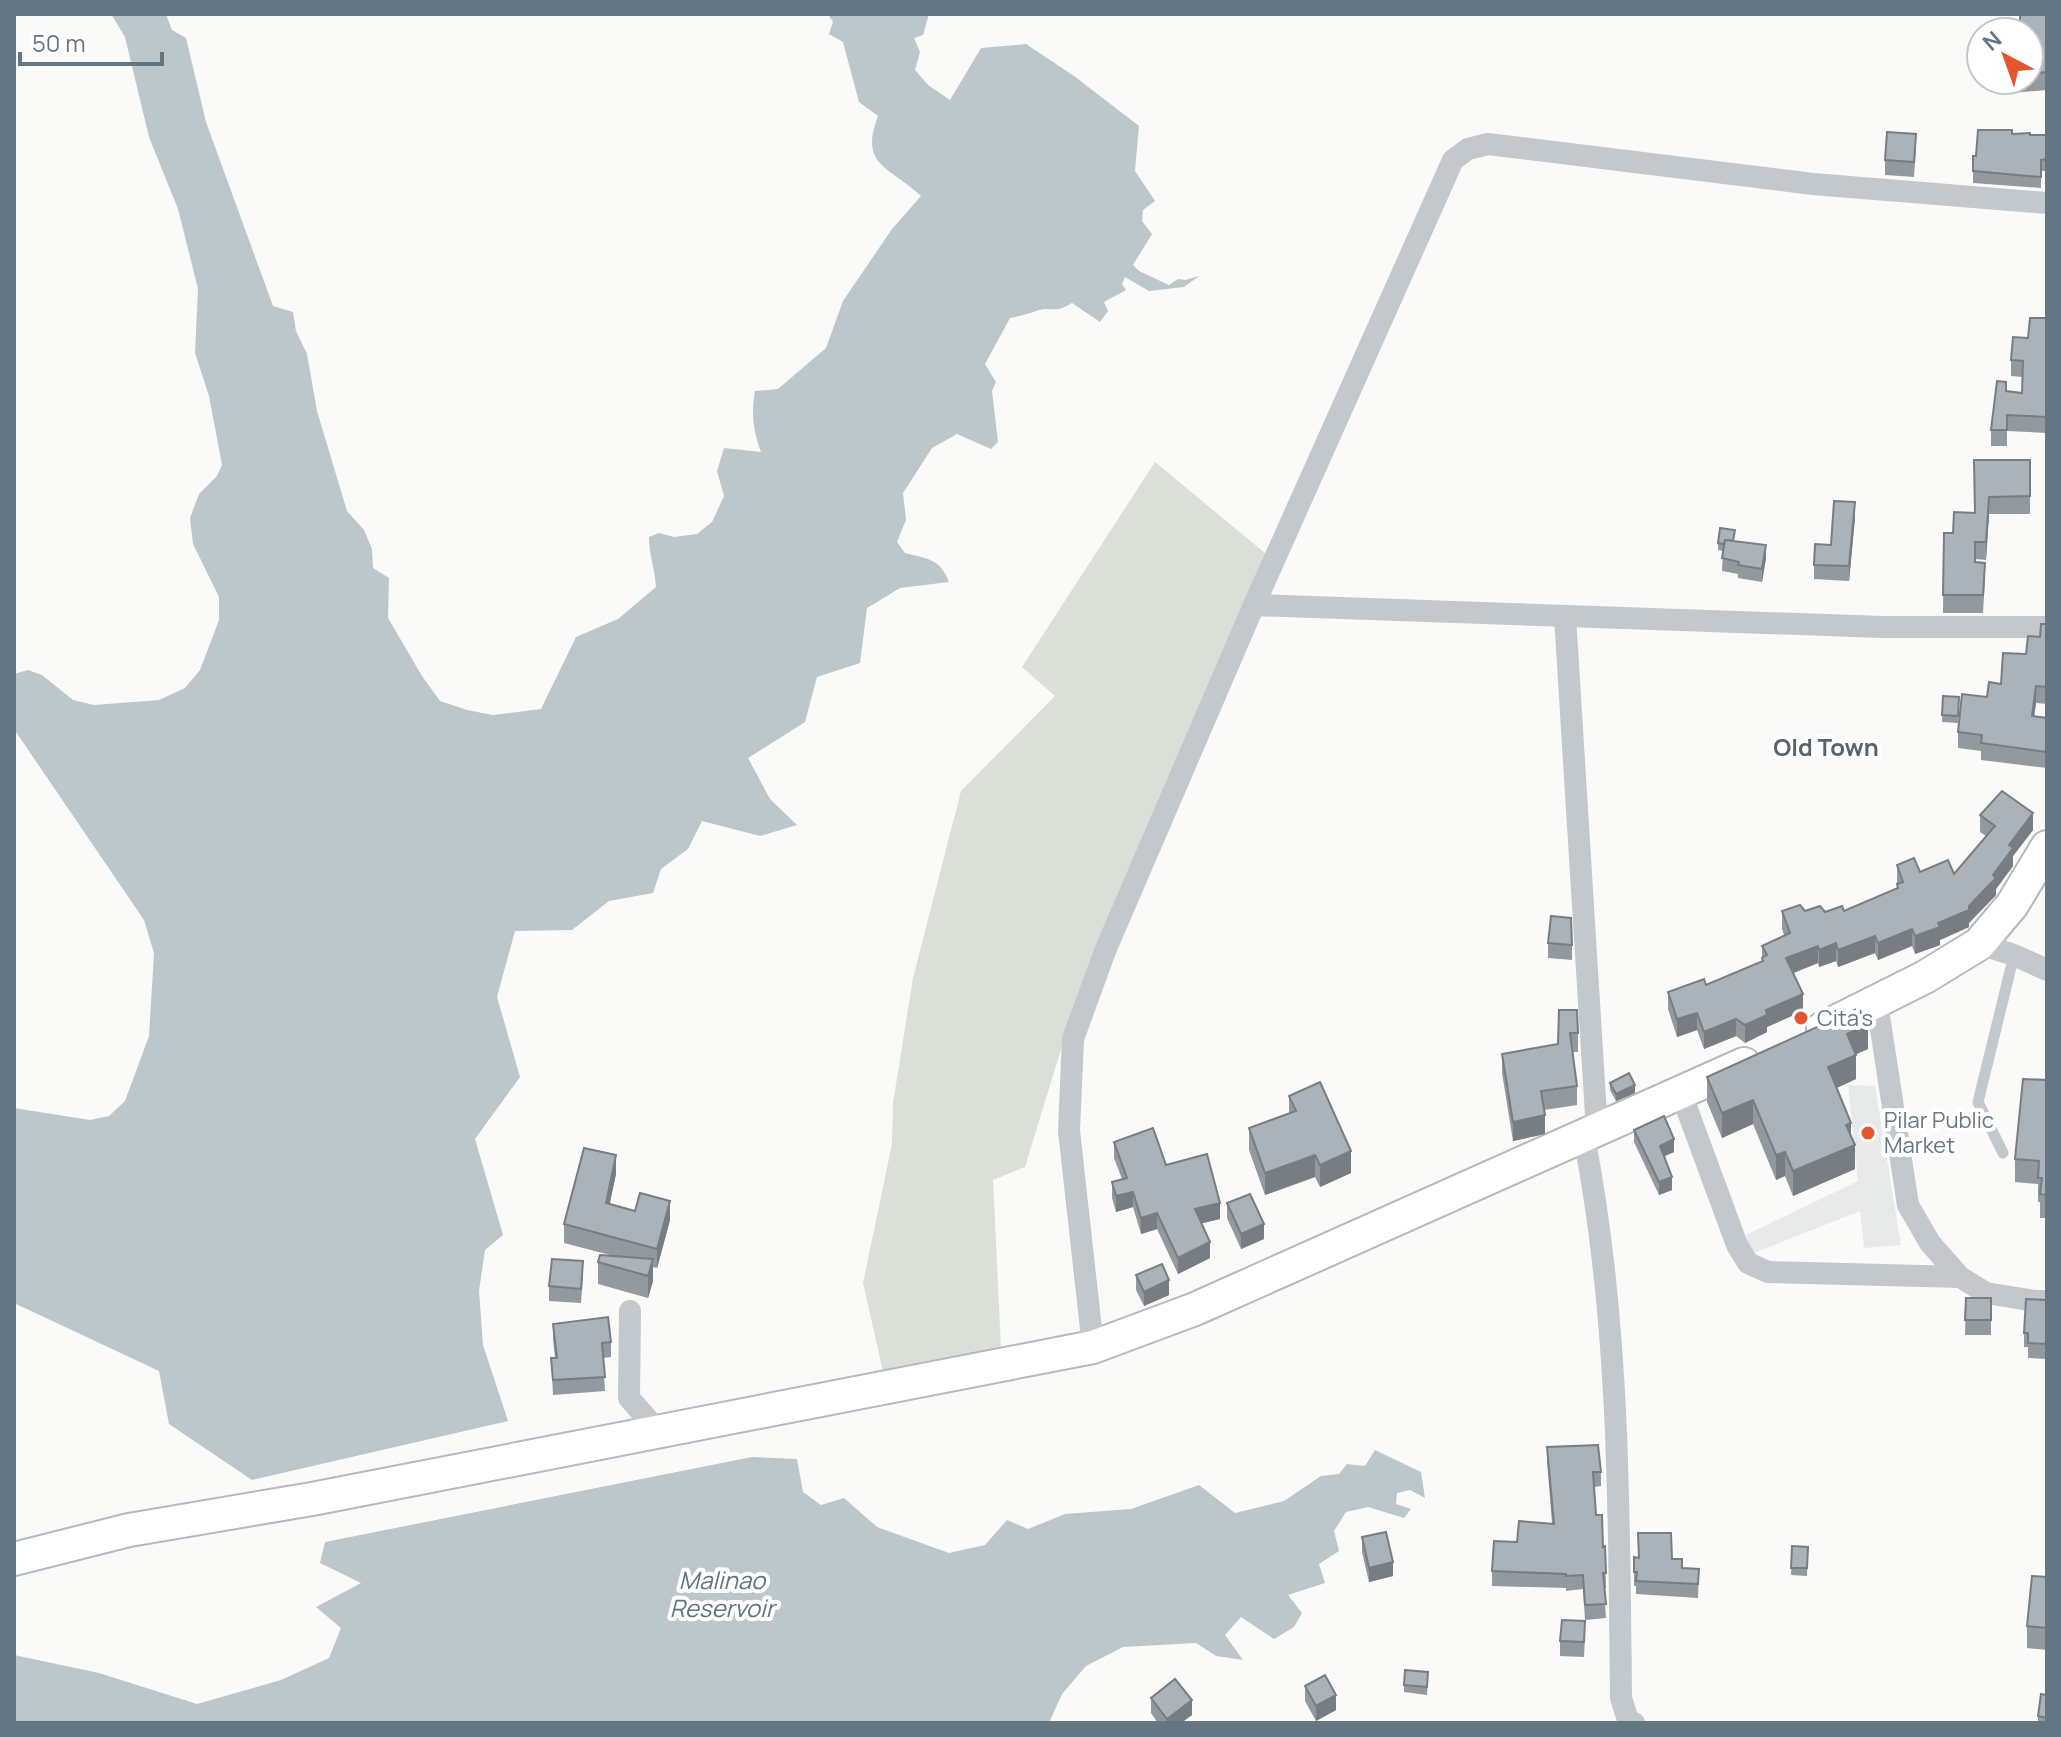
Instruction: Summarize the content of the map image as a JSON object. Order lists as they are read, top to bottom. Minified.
{"districts":["Old Town"],"water":["Malinao Reservoir"],"places":["Cita's","Pilar Public Market"],"scale_bar":"50 m","north":"top left"}
